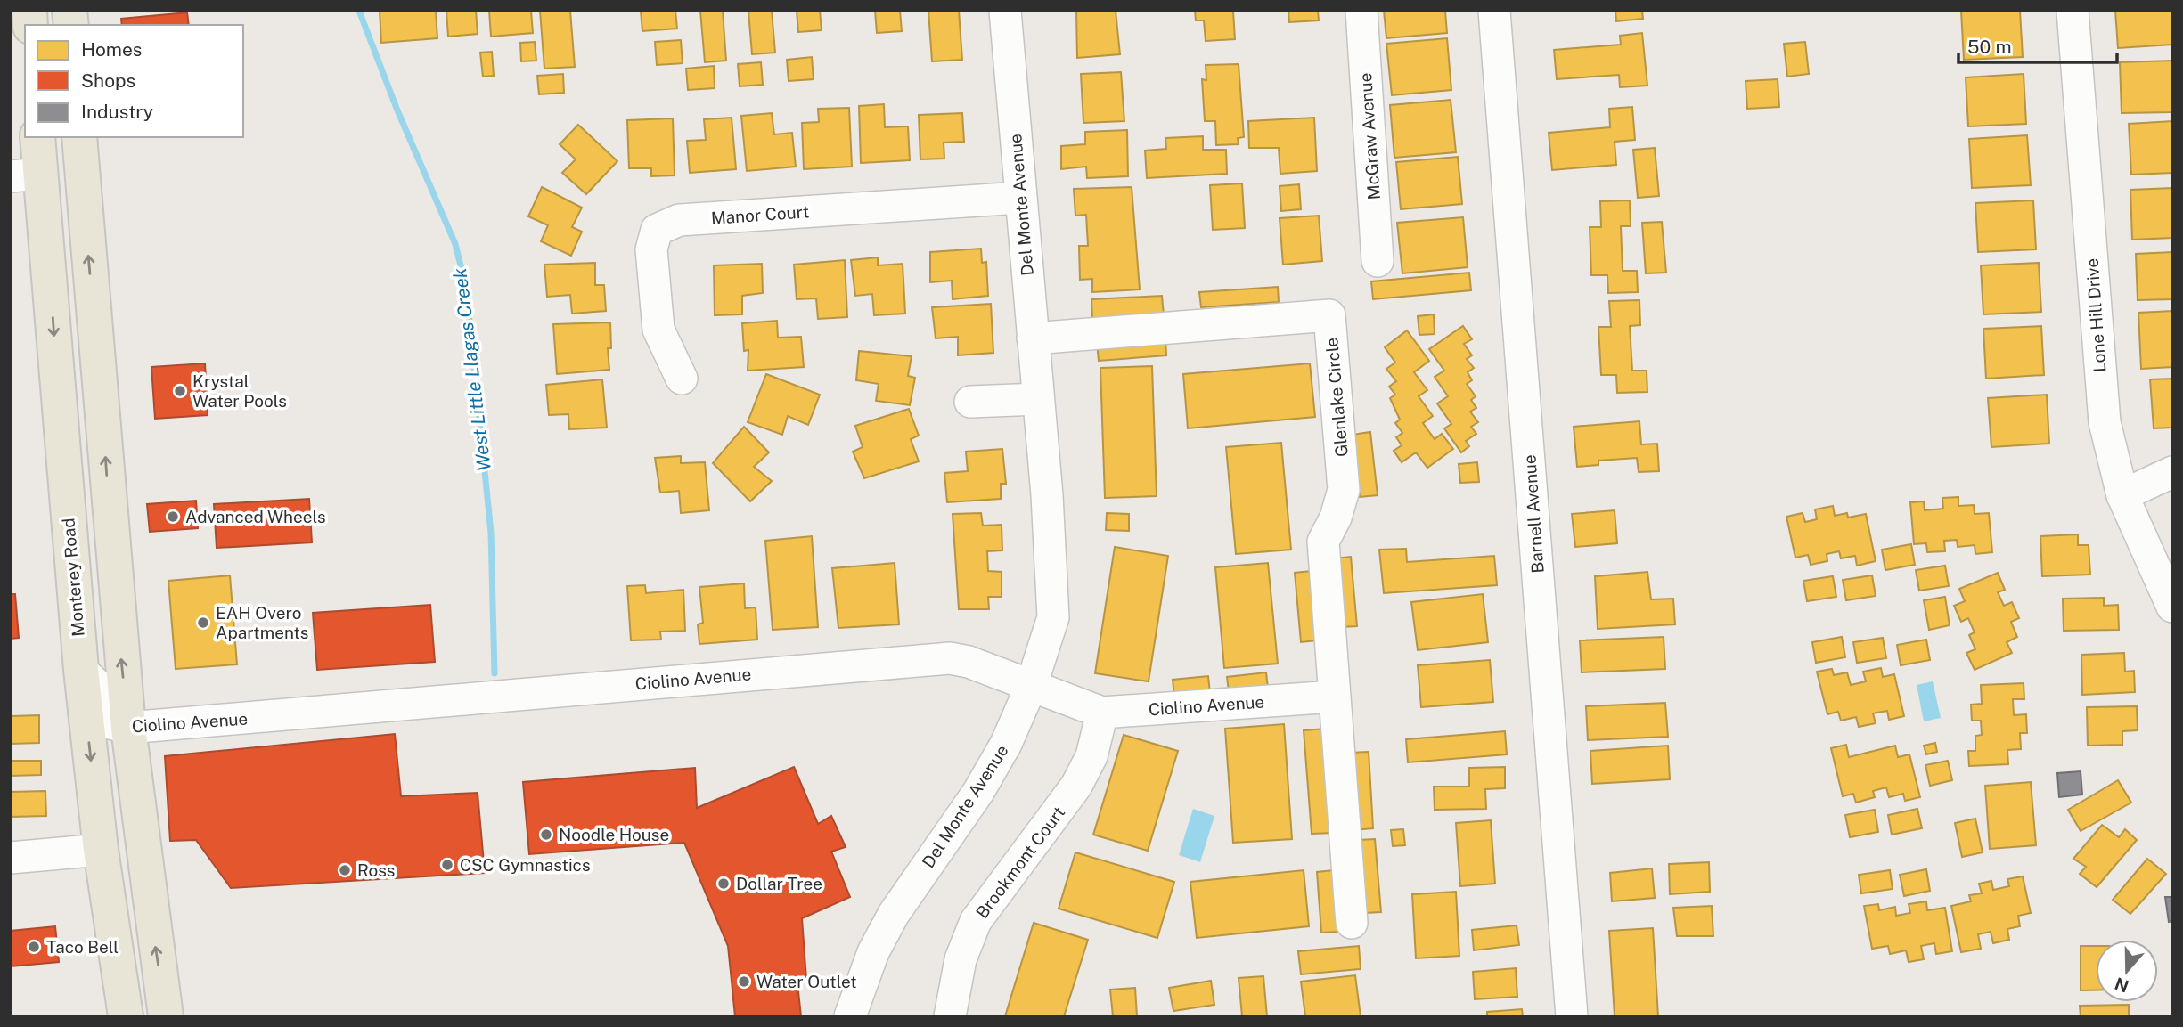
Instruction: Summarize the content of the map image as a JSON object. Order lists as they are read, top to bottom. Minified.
{"streets":{"main road":["Monterey Road"],"street":["McGraw Avenue","Del Monte Avenue","Manor Court","Lone Hill Drive","Glenlake Circle","Barnell Avenue","Ciolino Avenue","Brookmont Court"]},"crossings":[["Del Monte Avenue","Manor Court"],["Del Monte Avenue","Glenlake Circle"],["Del Monte Avenue","Ciolino Avenue"],["Glenlake Circle","Ciolino Avenue"],["Monterey Road","Ciolino Avenue"],["Ciolino Avenue","Brookmont Court"]],"water":["West Little Llagas Creek"],"places":["Krystal Water Pools","Advanced Wheels","EAH Overo Apartments","Noodle House","CSC Gymnastics","Ross","Dollar Tree","Taco Bell","Water Outlet"],"legend":["Homes","Shops","Industry"],"scale_bar":"50 m","north":"bottom"}
